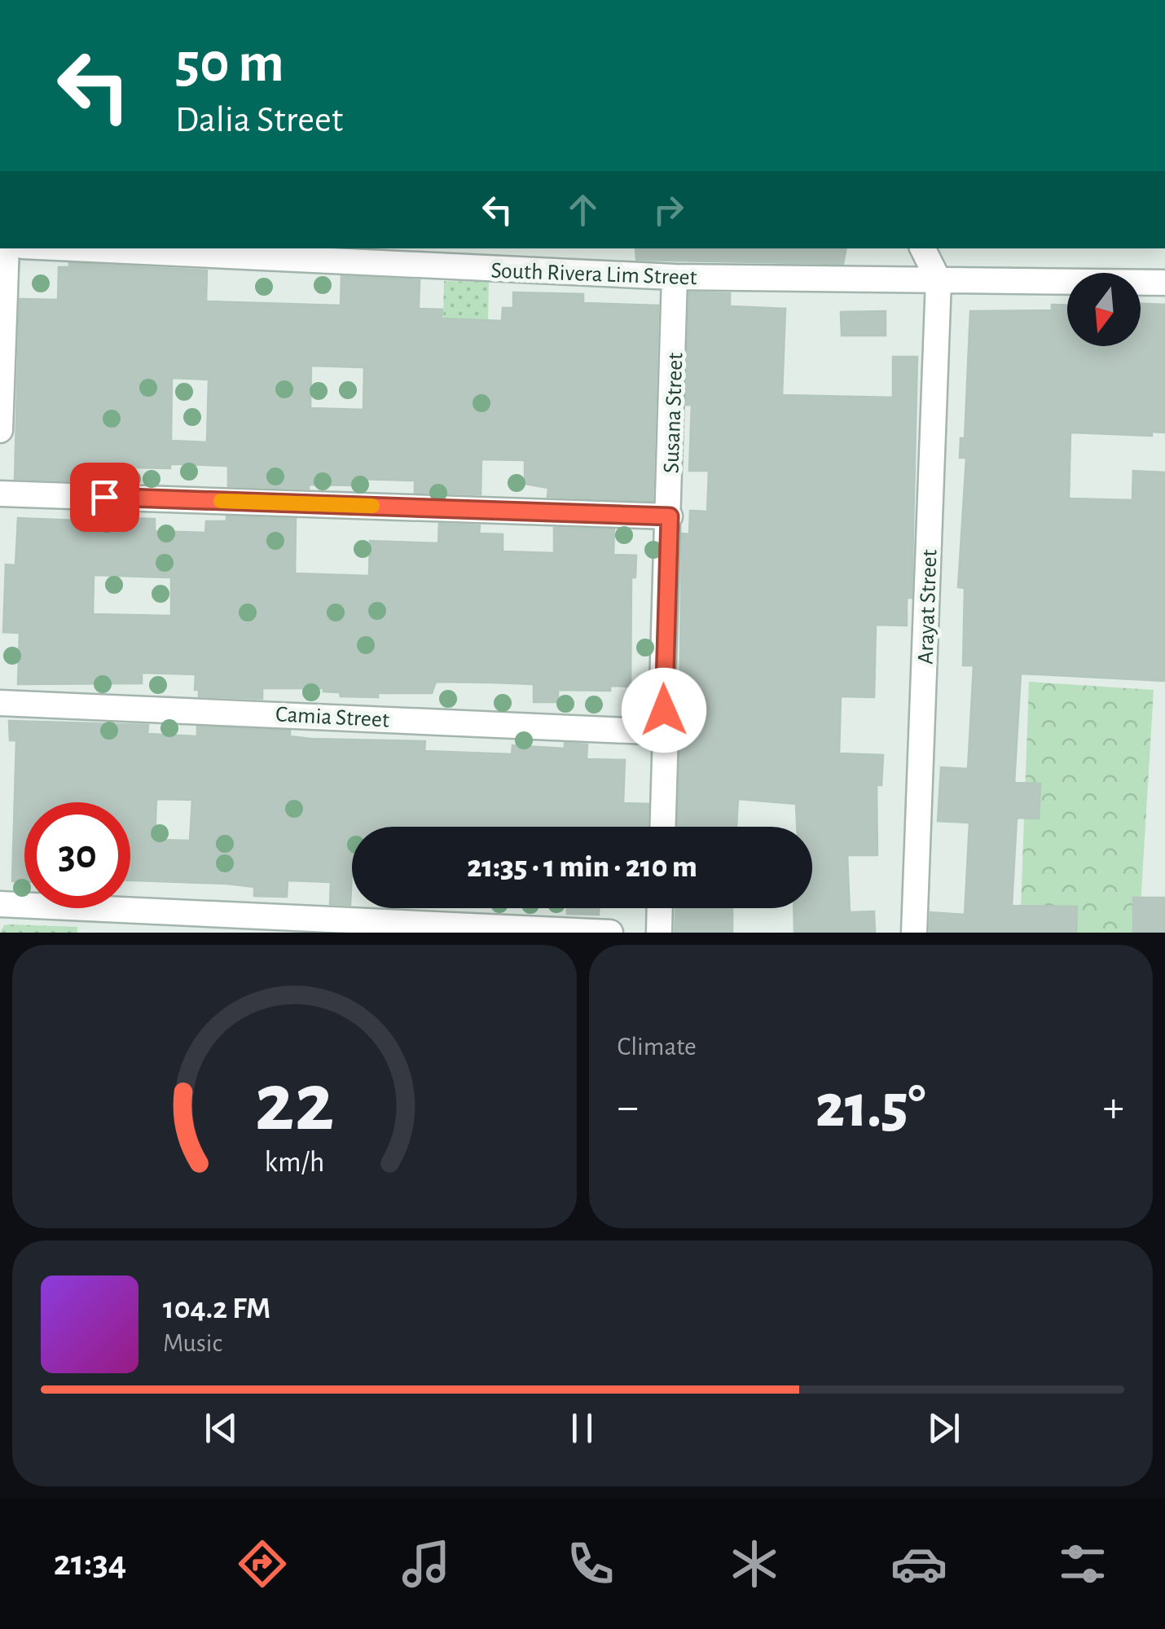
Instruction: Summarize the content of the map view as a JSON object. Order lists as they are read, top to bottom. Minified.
{"streets":{"street":["South Rivera Lim Street","Susana Street","Arayat Street","Camia Street"]},"crossings":[["South Rivera Lim Street","Susana Street"],["South Rivera Lim Street","Arayat Street"],["Susana Street","Camia Street"]],"north":"bottom","page":{"turn":["50 m","Dalia Street"],"limit":"30","trip":"21:35 · 1 min · 210 m","tile":"Climate","heat":["−","21.5°","+"],"song":["104.2 FM","Music"],"tabs":"21:34","gauge":["22","km/h"]}}
